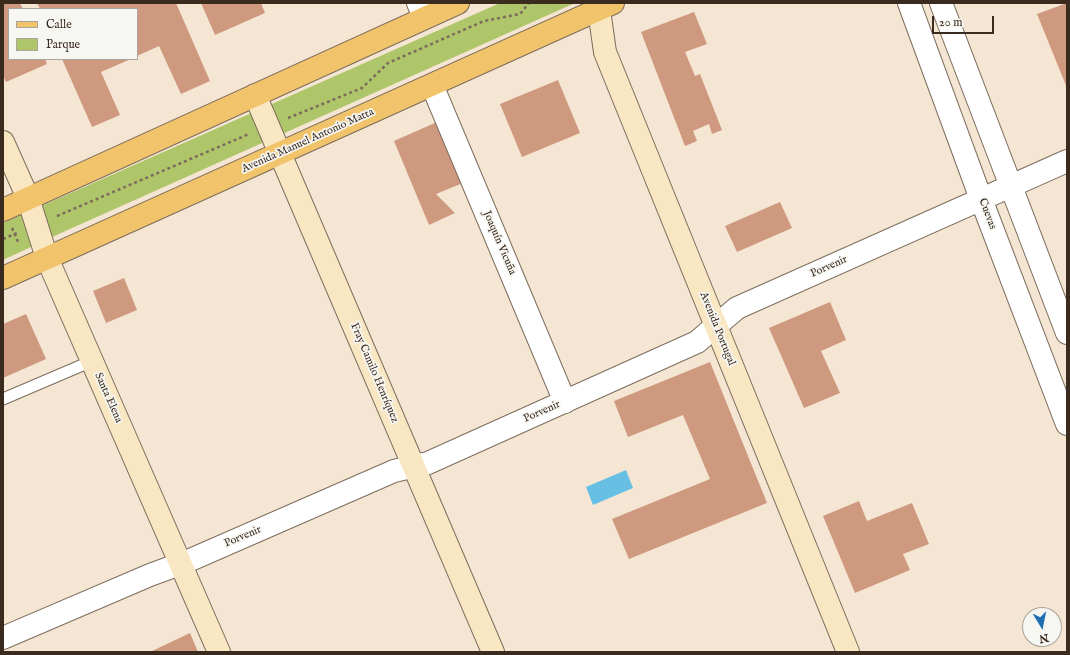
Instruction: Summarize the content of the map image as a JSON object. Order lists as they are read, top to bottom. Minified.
{"streets":{"main road":["Avenida Manuel Antonio Matta"],"street":["Cuevas","Joaquín Vicuña","Porvenir","Avenida Portugal","Fray Camilo Henríquez","Santa Elena"]},"crossings":[["Avenida Manuel Antonio Matta","Joaquín Vicuña"],["Avenida Manuel Antonio Matta","Avenida Portugal"],["Avenida Manuel Antonio Matta","Fray Camilo Henríquez"],["Avenida Manuel Antonio Matta","Santa Elena"],["Cuevas","Porvenir"],["Joaquín Vicuña","Porvenir"],["Porvenir","Avenida Portugal"],["Porvenir","Fray Camilo Henríquez"],["Porvenir","Santa Elena"]],"legend":["Calle","Parque"],"scale_bar":"20 m","north":"bottom"}
